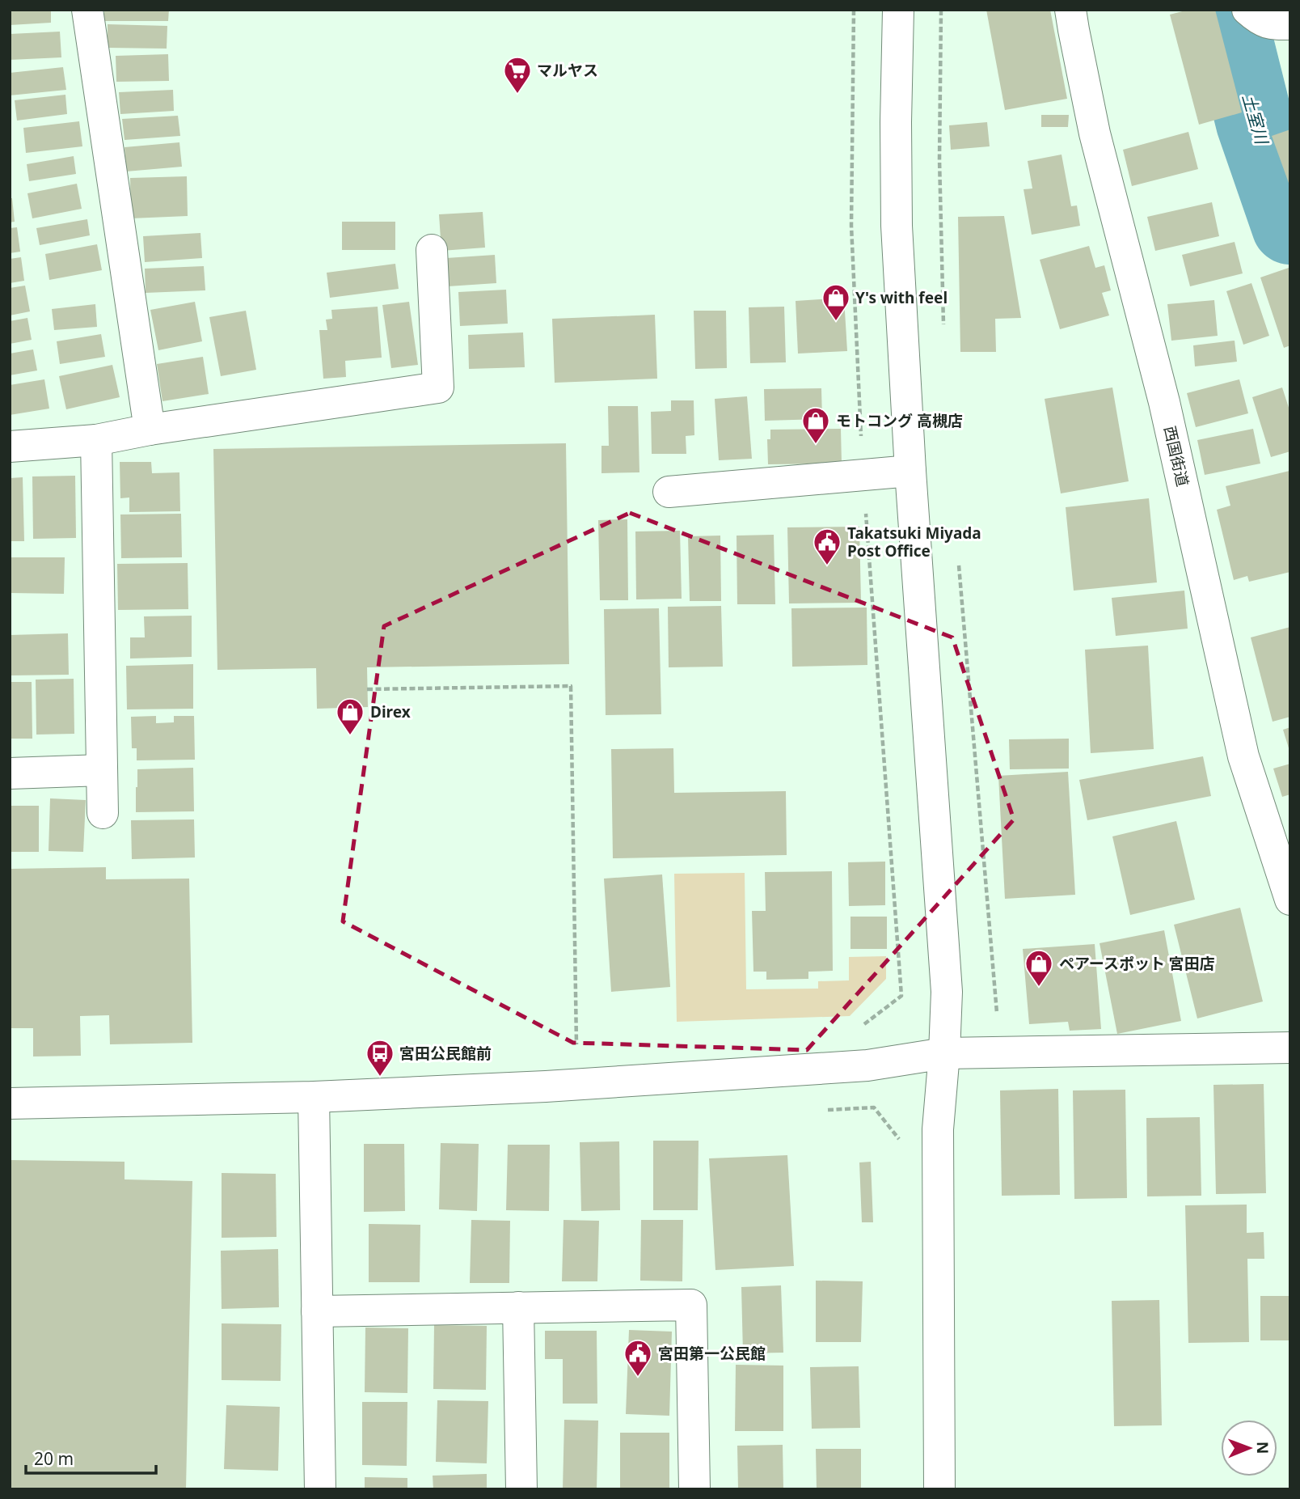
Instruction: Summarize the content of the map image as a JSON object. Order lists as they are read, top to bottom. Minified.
{"streets":{"street":["西国街道"]},"water":["土室川"],"places":{"supermarket":["マルヤス"],"shop":["Y's with feel","モトコング 高槻店","Direx","ペアースポット 宮田店"],"public building":["Takatsuki Miyada Post Office","宮田第一公民館"],"bus stop":["宮田公民館前"]},"scale_bar":"20 m","north":"right"}
